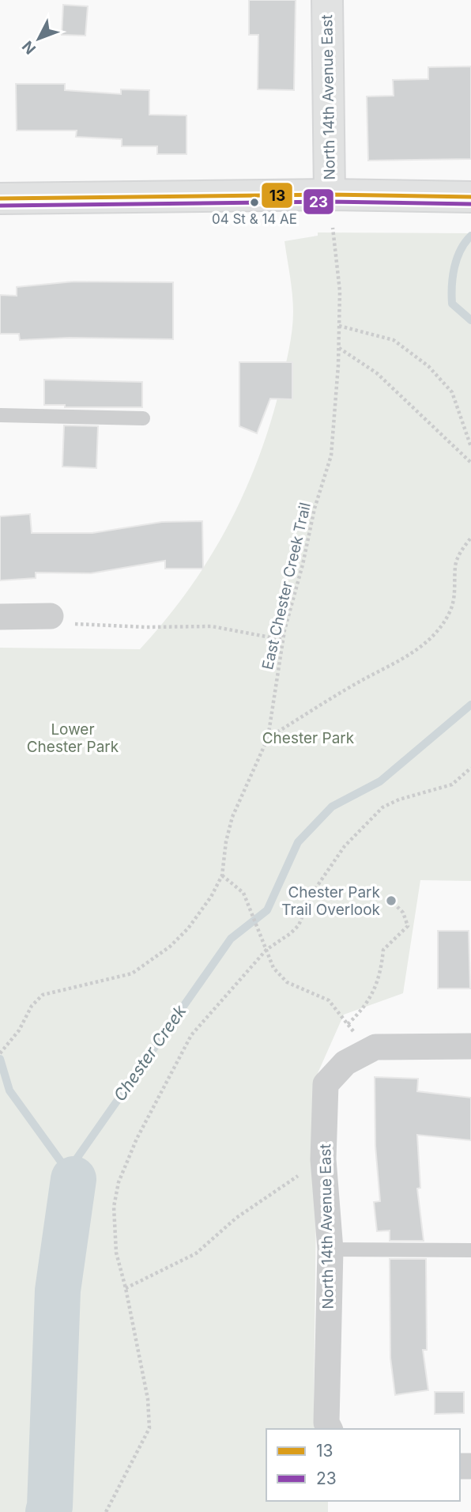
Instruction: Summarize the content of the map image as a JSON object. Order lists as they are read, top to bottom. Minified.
{"streets":{"main road":["North 14th Avenue East"],"path":["East Chester Creek Trail"]},"water":["Chester Creek"],"parks":["Lower Chester Park","Chester Park"],"places":["04 St & 14 AE","Chester Park Trail Overlook"],"lines":["transit line 13","transit line 23"],"legend":["13","23"],"north":"bottom left"}
